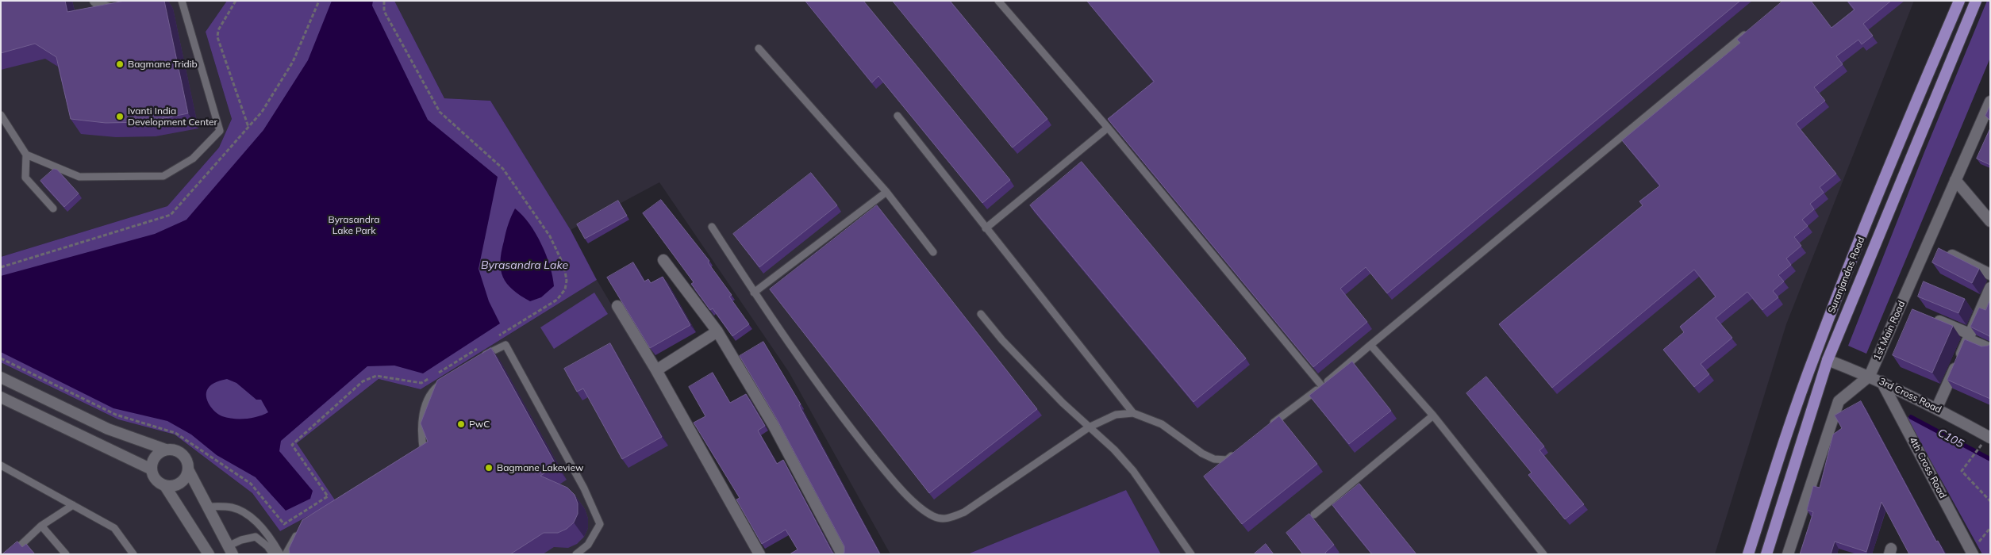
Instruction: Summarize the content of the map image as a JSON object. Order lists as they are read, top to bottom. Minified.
{"streets":{"main road":["Suranjandas Road"],"street":["1st Main Road","3rd Cross Road","4th Cross Road"]},"crossings":[["Suranjandas Road","3rd Cross Road"],["1st Main Road","3rd Cross Road"],["3rd Cross Road","4th Cross Road"]],"water":["Byrasandra Lake","C105"],"parks":["Byrasandra Lake Park"],"places":["Bagmane Tridib","Ivanti India Development Center","PwC","Bagmane Lakeview"]}
